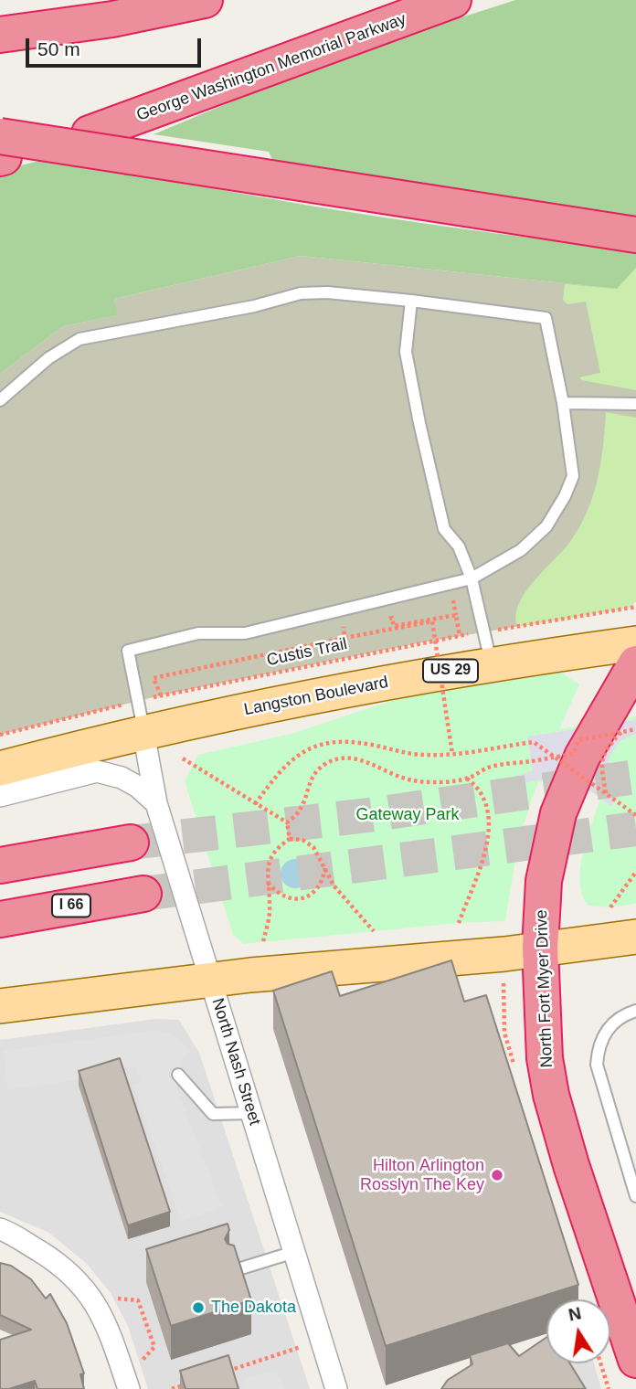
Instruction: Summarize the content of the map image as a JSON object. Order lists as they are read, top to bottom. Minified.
{"streets":{"highway":["George Washington Memorial Parkway","I 66","North Fort Myer Drive"],"main road":["US 29","Langston Boulevard"],"street":["North Nash Street"],"path":["Custis Trail"]},"crossings":[["Langston Boulevard","North Nash Street"]],"parks":["Gateway Park"],"places":["Hilton Arlington Rosslyn The Key","The Dakota"],"scale_bar":"50 m","north":"top"}
